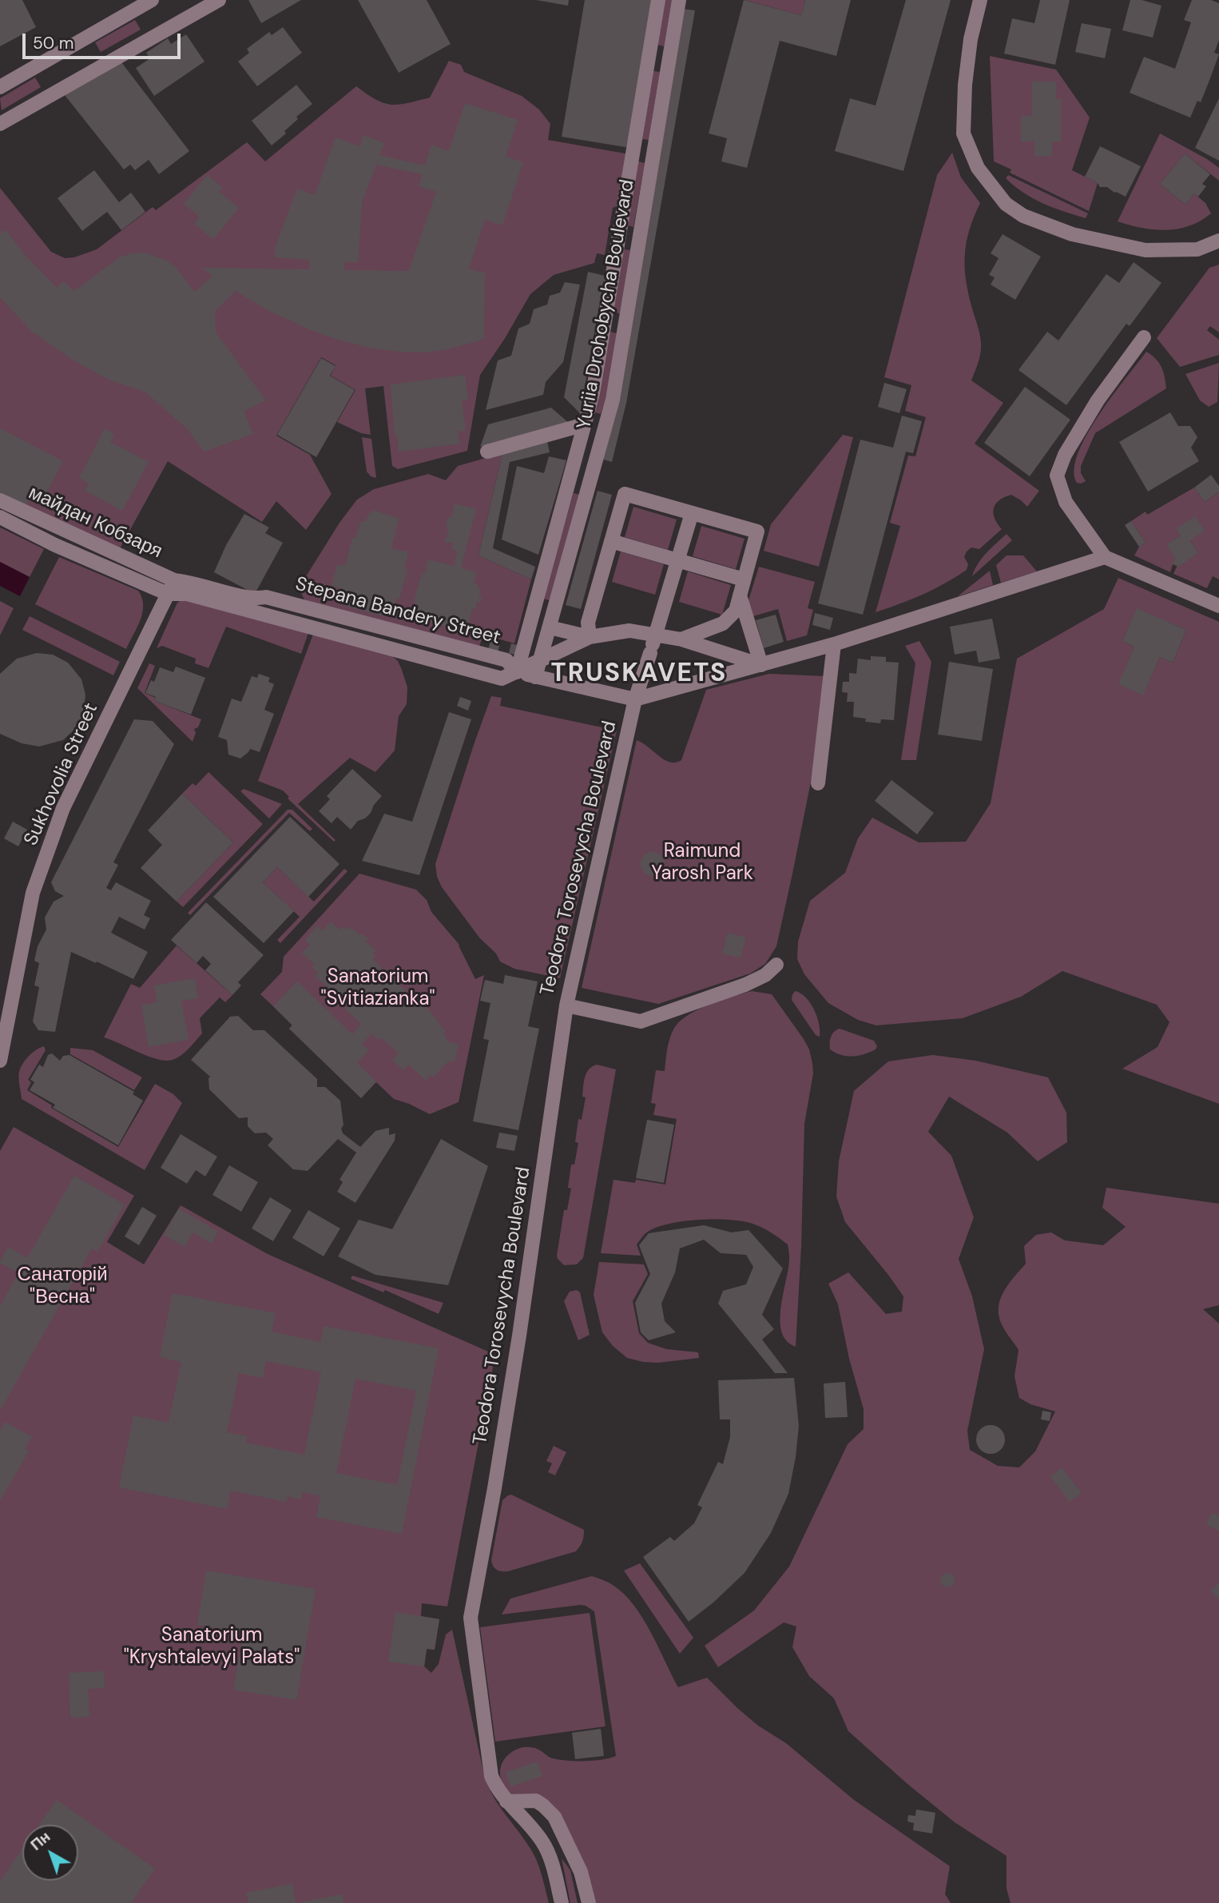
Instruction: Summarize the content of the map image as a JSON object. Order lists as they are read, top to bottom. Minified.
{"streets":{"street":["Yuriia Drohobycha Boulevard","майдан Кобзаря","Stepana Bandery Street","Sukhovolia Street","Teodora Torosevycha Boulevard"]},"crossings":[["Yuriia Drohobycha Boulevard","Stepana Bandery Street"],["майдан Кобзаря","Stepana Bandery Street"],["майдан Кобзаря","Sukhovolia Street"],["Stepana Bandery Street","Sukhovolia Street"]],"districts":["TRUSKAVETS"],"parks":["Raimund Yarosh Park","Sanatorium \"Svitiazianka\"","Санаторій \"Весна\"","Sanatorium \"Kryshtalevyi Palats\""],"scale_bar":"50 m","north":"top left"}
